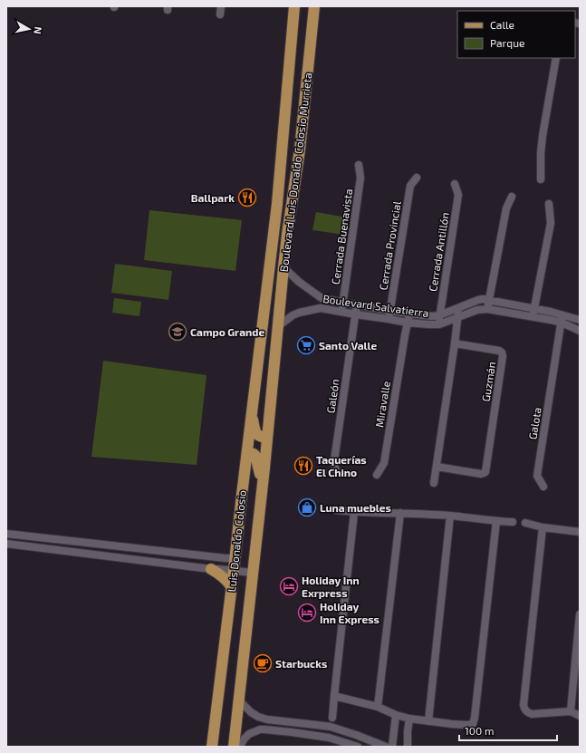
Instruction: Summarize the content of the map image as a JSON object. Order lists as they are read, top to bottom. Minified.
{"streets":{"main road":["Boulevard Luis Donaldo Colosio Murrieta","Luis Donaldo Colosio"],"street":["Cerrada Buenavista","Cerrada Provincial","Cerrada Antillón","Boulevard Salvatierra","Guzmán","Galeón","Miravalle","Galota"]},"crossings":[["Boulevard Luis Donaldo Colosio Murrieta","Boulevard Salvatierra"],["Boulevard Luis Donaldo Colosio Murrieta","Luis Donaldo Colosio"],["Cerrada Buenavista","Boulevard Salvatierra"],["Cerrada Provincial","Boulevard Salvatierra"],["Cerrada Antillón","Boulevard Salvatierra"],["Boulevard Salvatierra","Galeón"],["Boulevard Salvatierra","Miravalle"],["Boulevard Salvatierra","Galota"],["Boulevard Salvatierra","Luis Donaldo Colosio"]],"places":{"restaurant":["Ballpark","Taquerías El Chino"],"school or university":["Campo Grande"],"supermarket":["Santo Valle"],"shop":["Luna muebles"],"hotel":["Holiday Inn Exrpress","Holiday Inn Express"],"cafe":["Starbucks"]},"legend":["Calle","Parque"],"scale_bar":"100 m","north":"right"}
